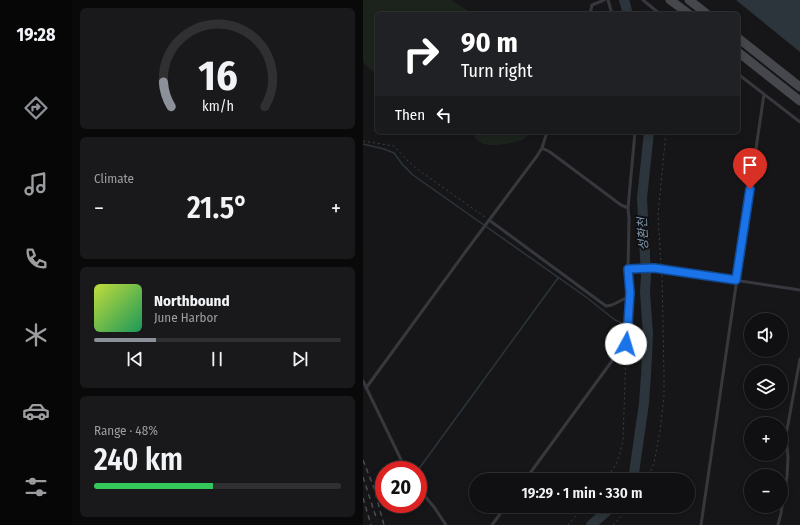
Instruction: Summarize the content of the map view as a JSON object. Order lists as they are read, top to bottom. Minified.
{"water":["성환천"],"page":{"tabs":"19:28","turn":["90 m","Turn right"],"then":"Then","tile":["Climate",["Range · 48%","240 km"]],"heat":["−","21.5°","+"],"song":["Northbound","June Harbor"],"map_buttons":["+","−"],"limit":"20","trip":"19:29 · 1 min · 330 m","gauge":["16","km/h"]}}
